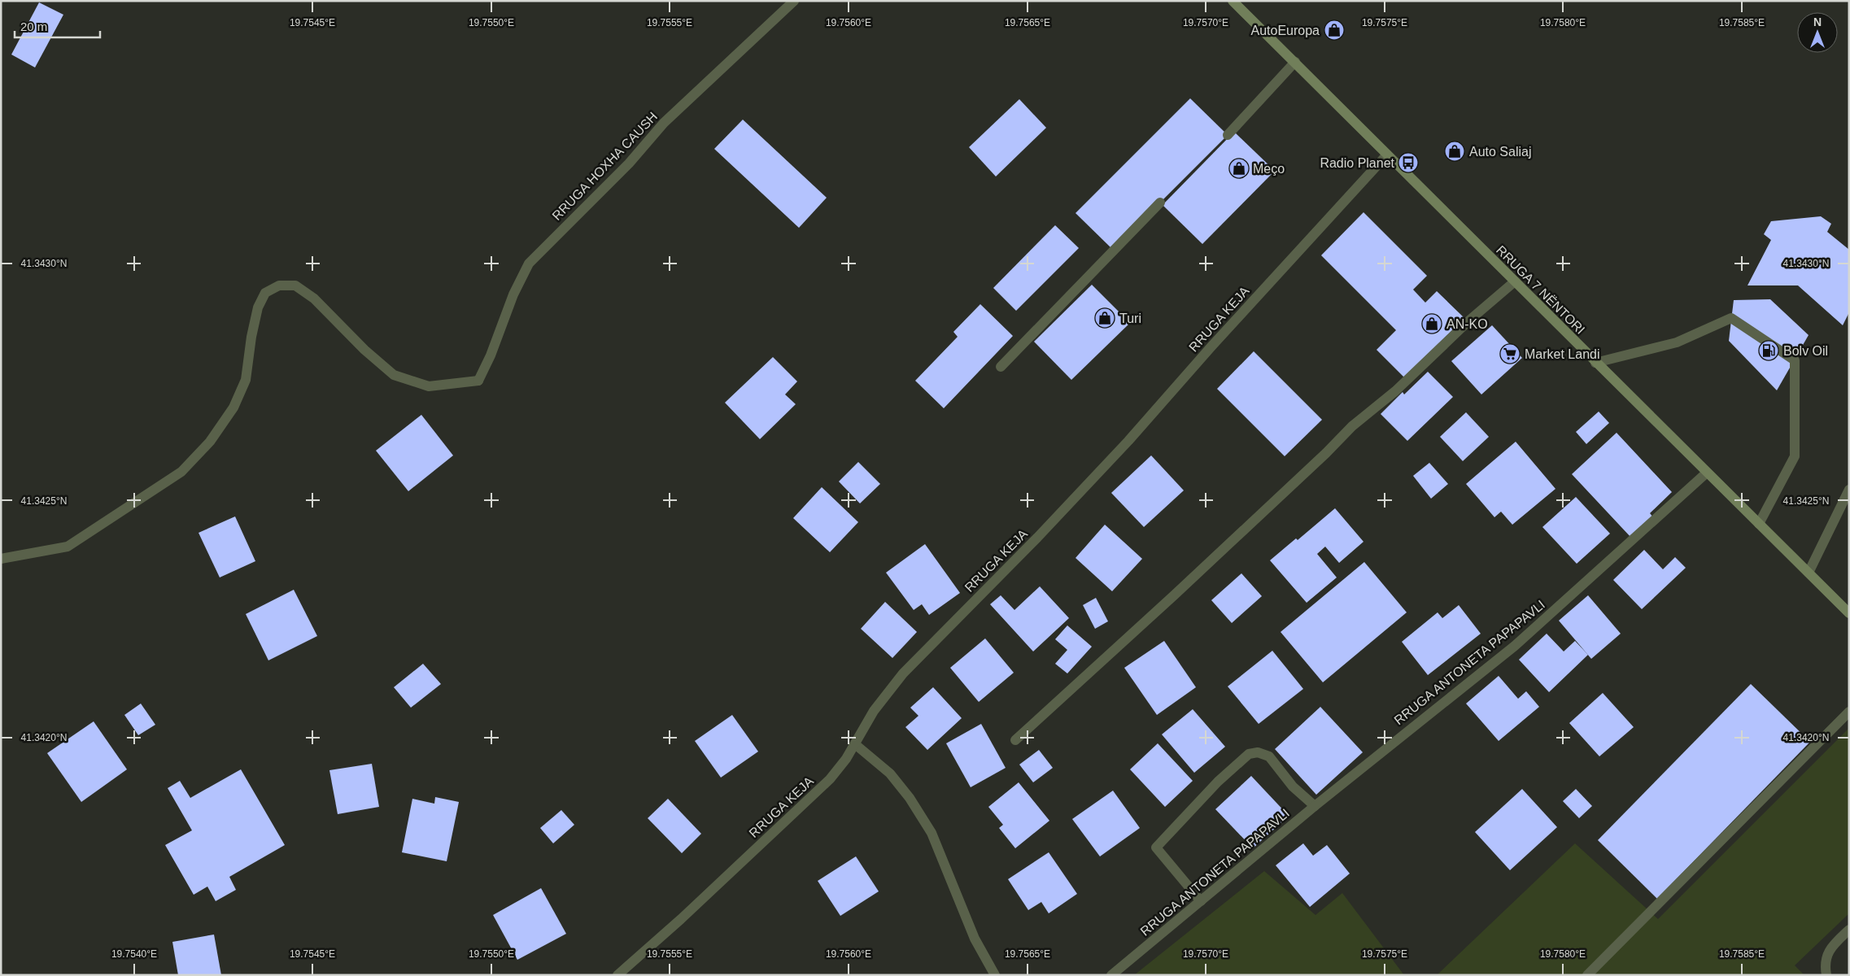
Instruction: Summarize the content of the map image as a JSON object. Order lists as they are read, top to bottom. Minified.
{"streets":{"main road":["RRUGA 7 NËNTORI"],"street":["RRUGA HOXHA CAUSH","RRUGA KEJA","RRUGA ANTONETA PAPAPAVLI"]},"crossings":[["RRUGA 7 NËNTORI","RRUGA KEJA"],["RRUGA 7 NËNTORI","RRUGA ANTONETA PAPAPAVLI"]],"places":{"shop":["AutoEuropa","Auto Saliaj","Meço","Turi","AN-KO"],"bus stop":["Radio Planet"],"fuel station":["Bolv Oil"],"supermarket":["Market Landi"]},"scale_bar":"20 m","north":"top","coordinates":["19.7545°E","19.7550°E","19.7555°E","19.7560°E","19.7565°E","19.7570°E","19.7575°E","19.7580°E","19.7585°E","41.3430°N","41.3425°N","41.3420°N","19.7540°E"]}
